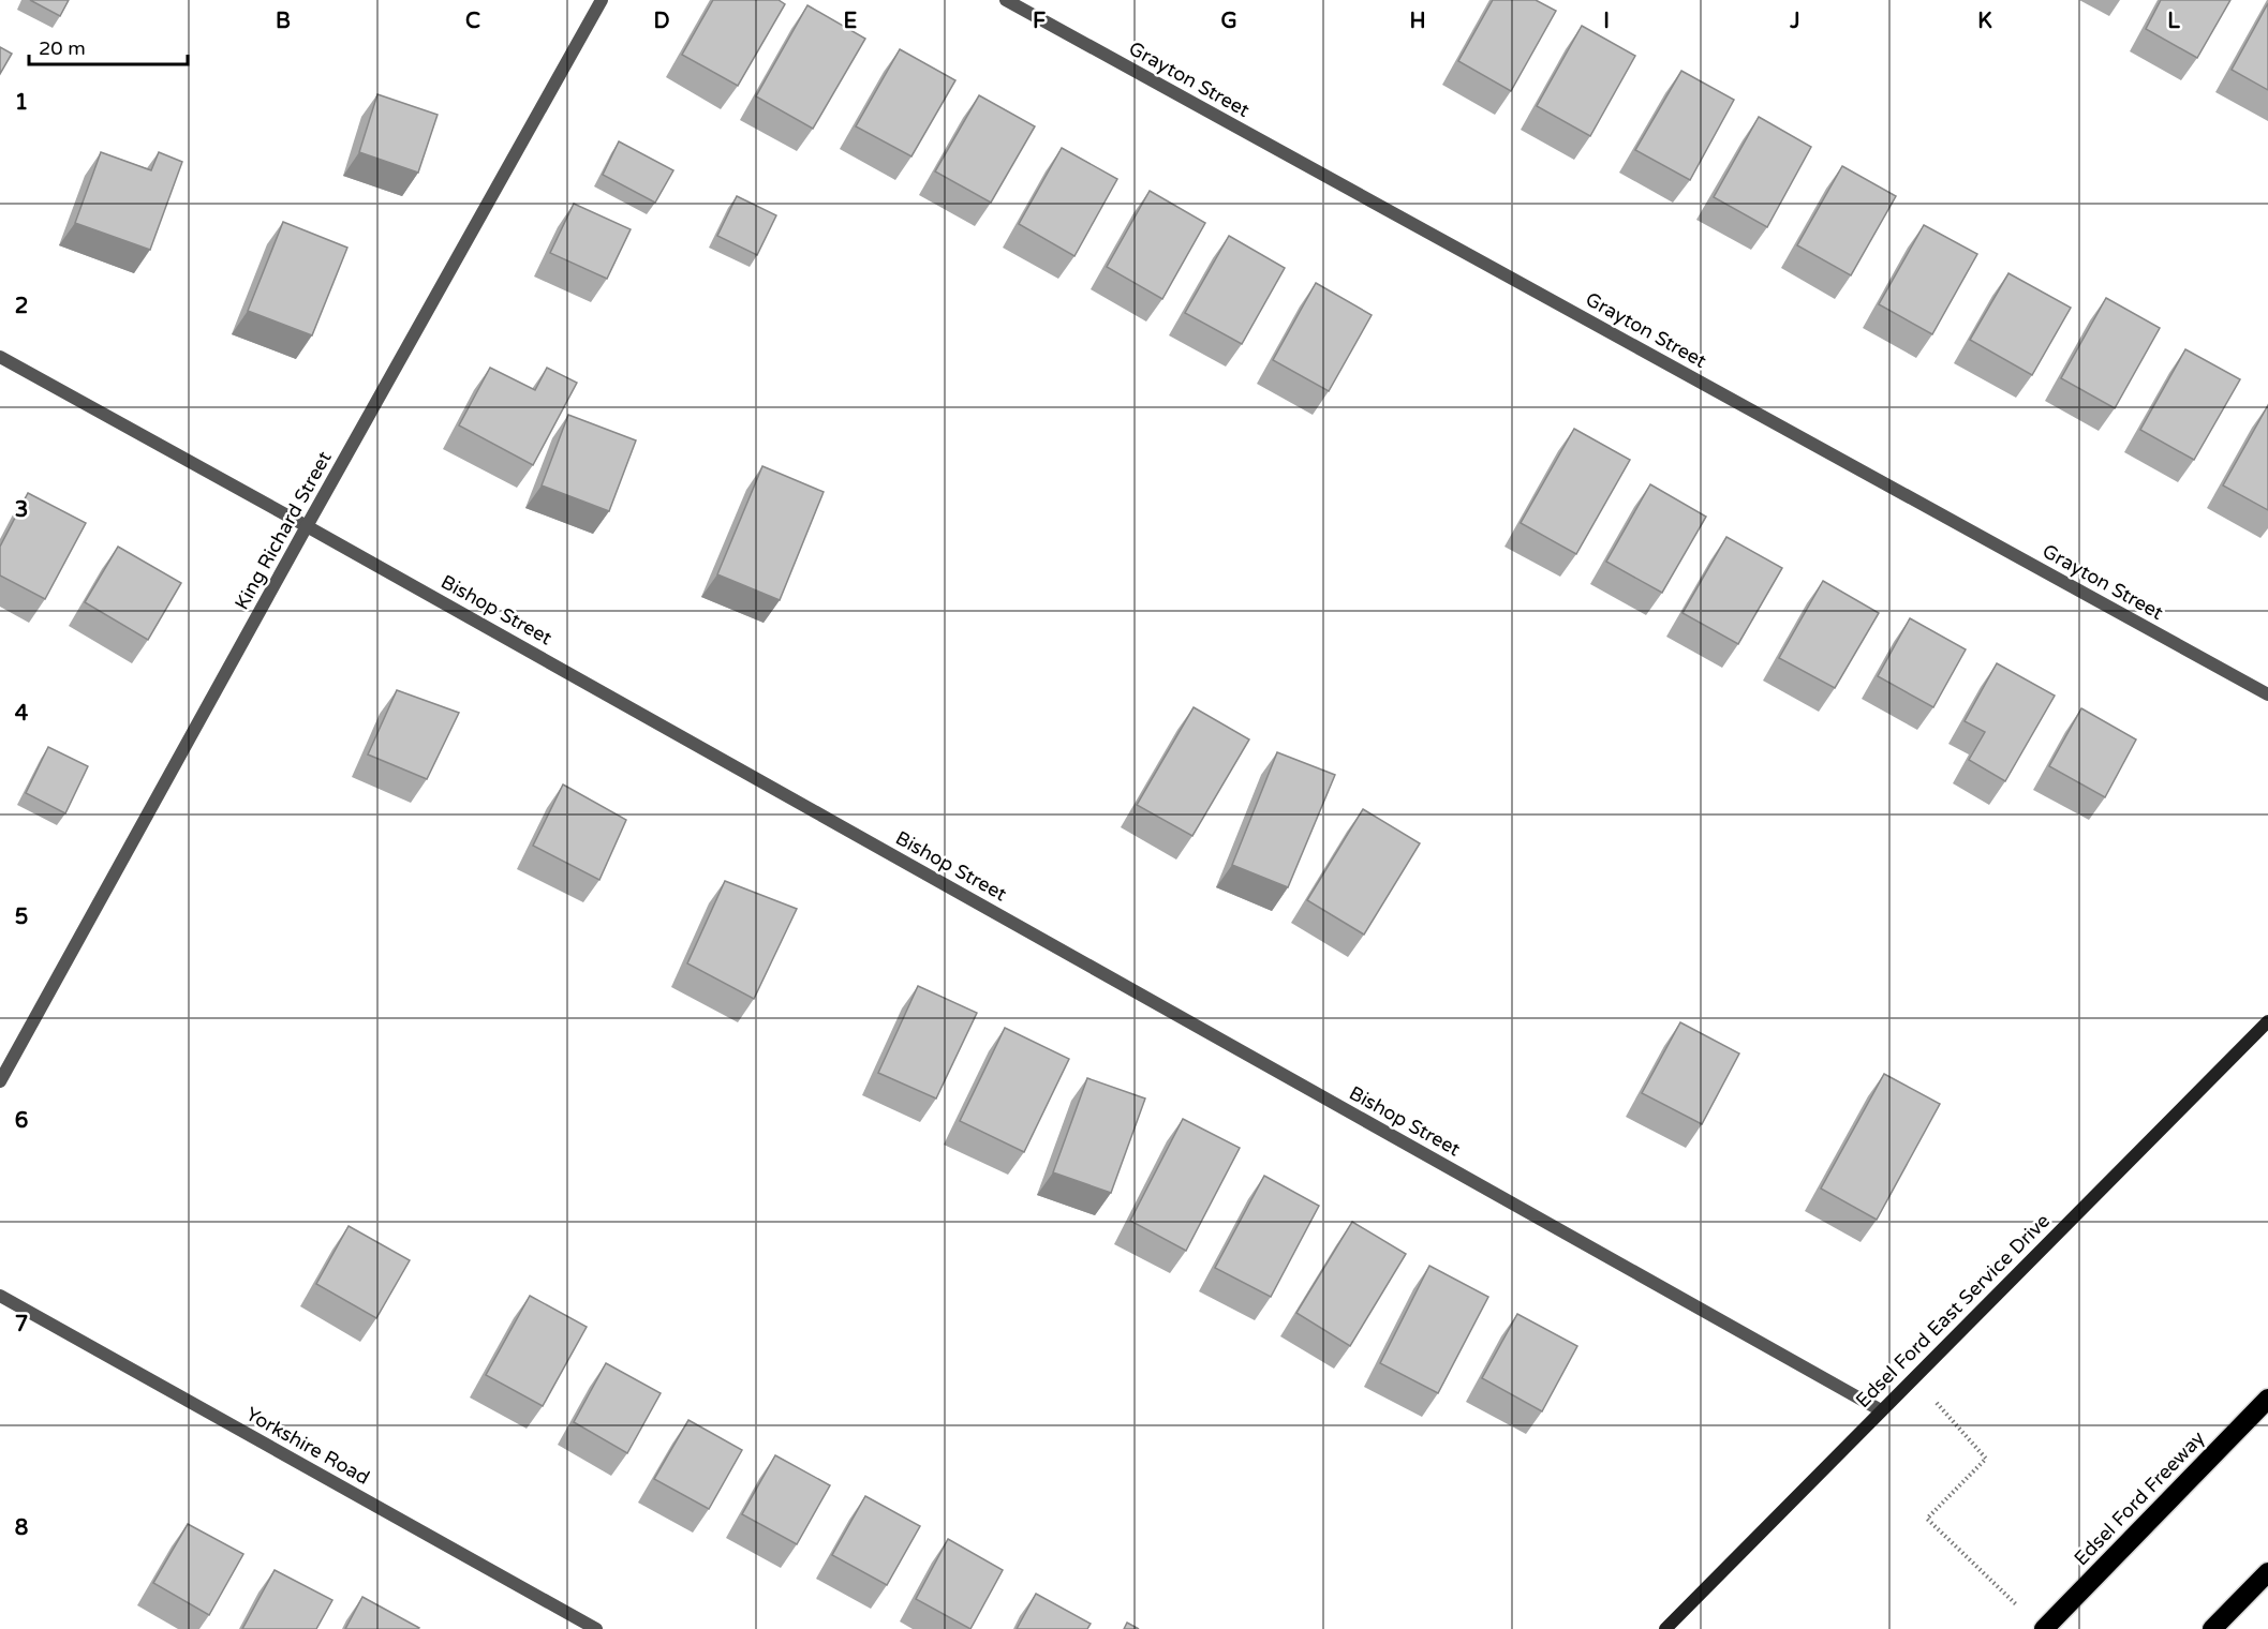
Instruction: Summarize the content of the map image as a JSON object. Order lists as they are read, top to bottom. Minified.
{"streets":{"highway":["Edsel Ford Freeway"],"street":["Grayton Street","King Richard Street","Bishop Street","Edsel Ford East Service Drive","Yorkshire Road"]},"crossings":[["King Richard Street","Bishop Street"],["Bishop Street","Edsel Ford East Service Drive"]],"scale_bar":"20 m","grid":{"columns":["B","C","D","E","F","G","H","I","J","K","L"],"rows":["1","2","3","4","5","6","7","8"]}}
